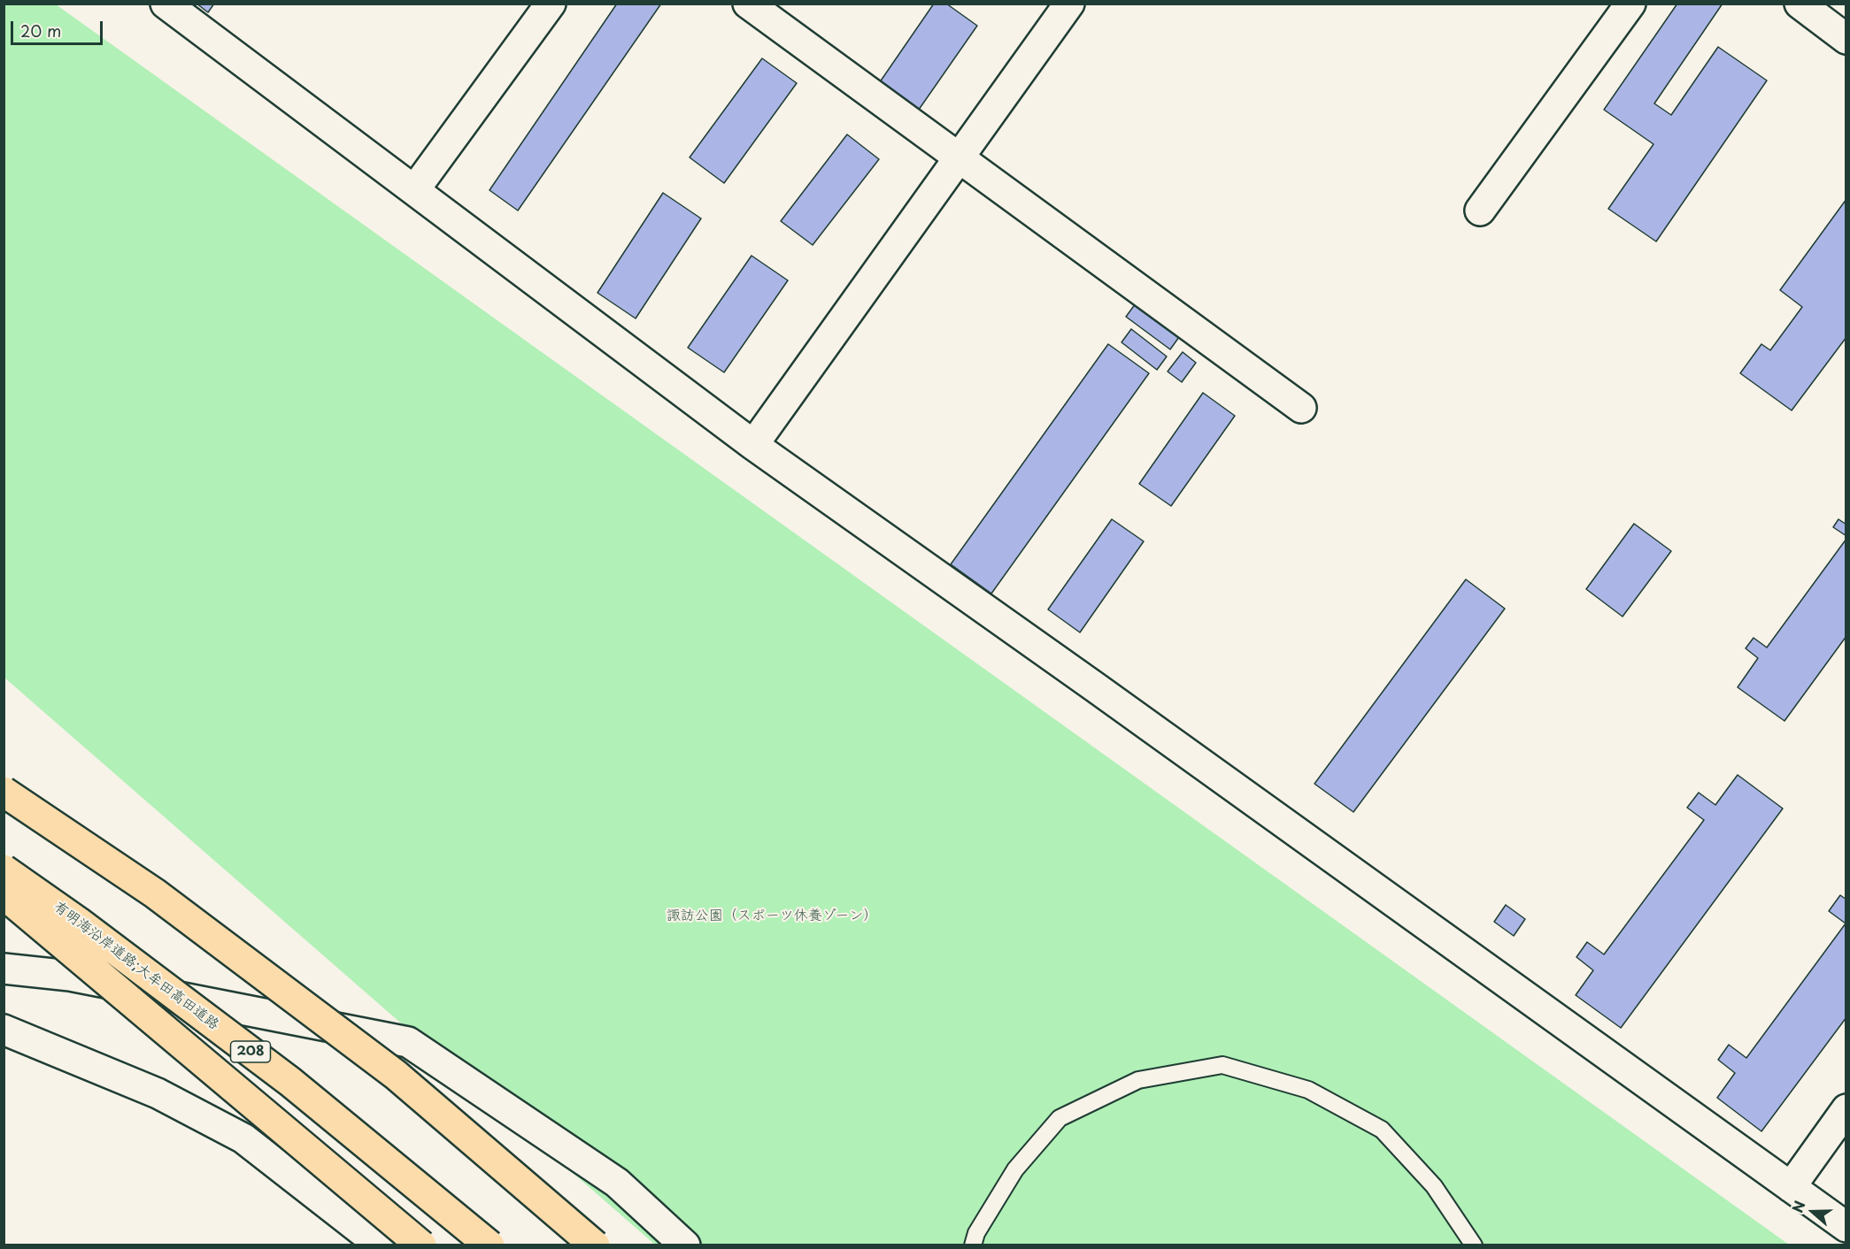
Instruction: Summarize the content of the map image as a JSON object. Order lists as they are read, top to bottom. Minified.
{"streets":{"highway":["有明海沿岸道路;大牟田高田道路","208"]},"parks":["諏訪公園（スポーツ休養ゾーン）"],"scale_bar":"20 m","north":"left"}
